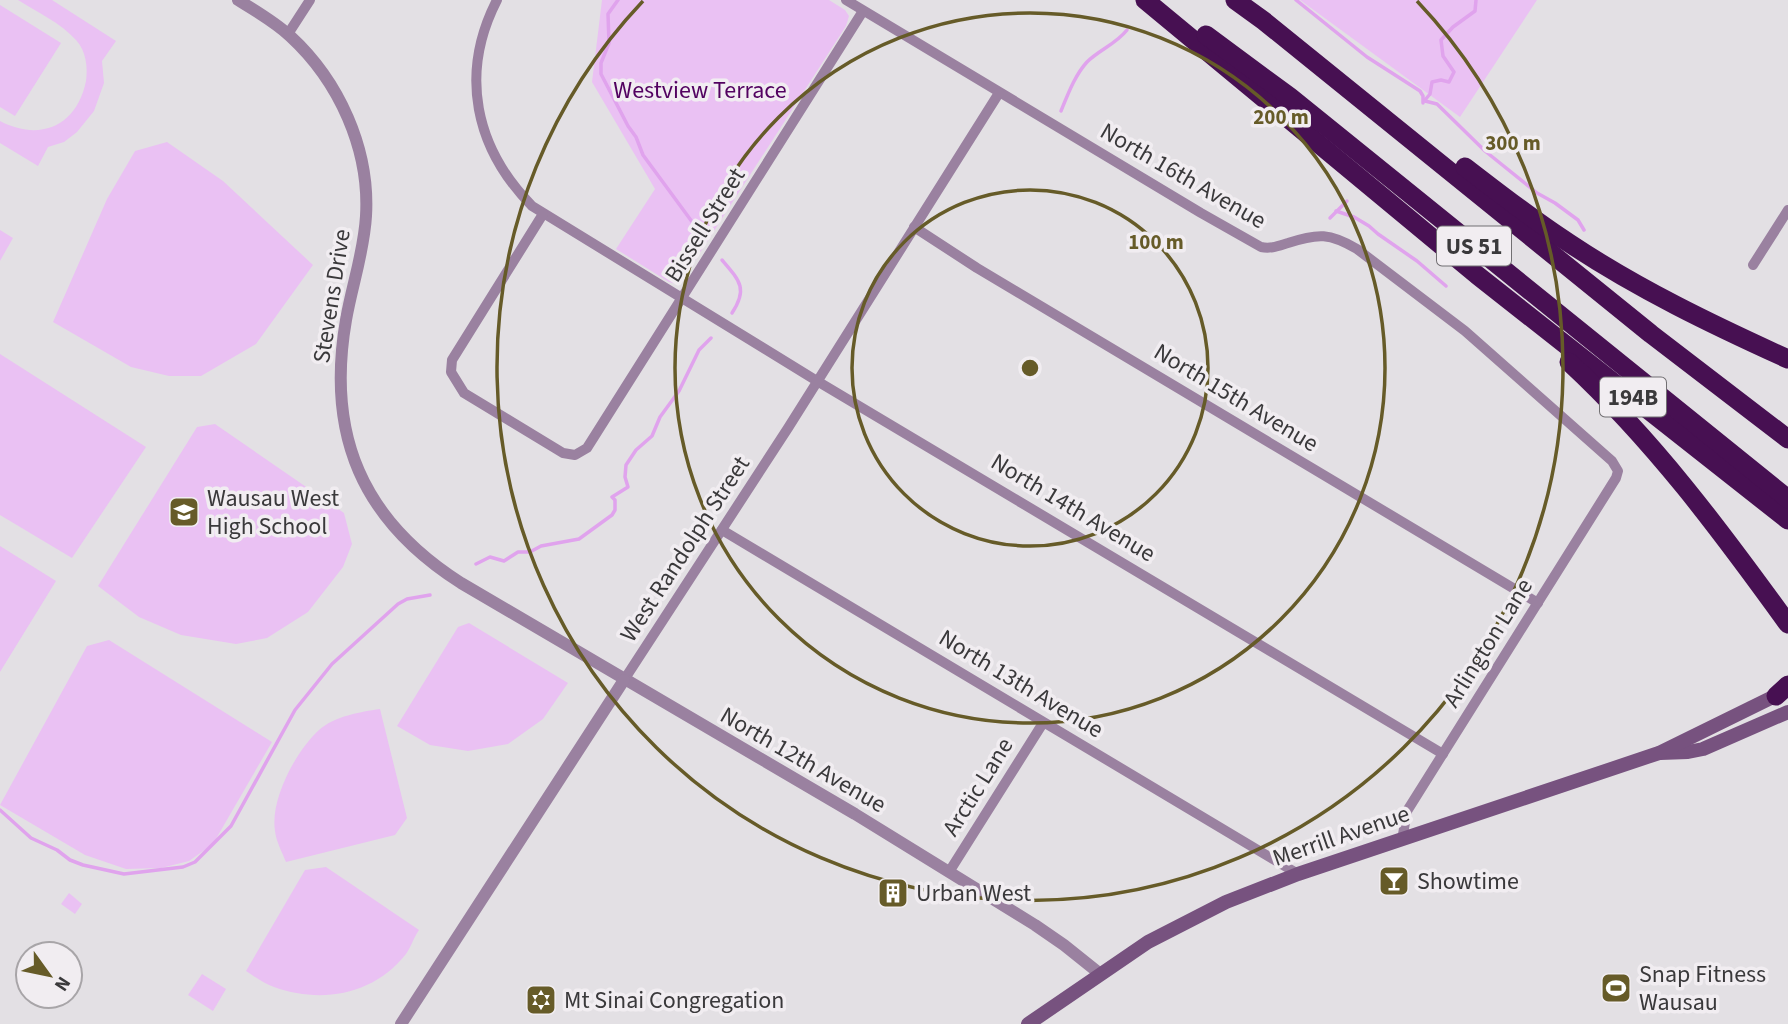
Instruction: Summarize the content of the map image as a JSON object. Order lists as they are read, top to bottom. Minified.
{"streets":{"highway":["US 51","194B"],"main road":["Merrill Avenue"],"street":["North 16th Avenue","Bissell Street","Stevens Drive","North 15th Avenue","North 14th Avenue","West Randolph Street","Arlington Lane","North 13th Avenue","North 12th Avenue","Arctic Lane"]},"crossings":[["North 16th Avenue","Bissell Street"],["North 16th Avenue","West Randolph Street"],["North 16th Avenue","Arlington Lane"],["Bissell Street","North 14th Avenue"],["Stevens Drive","North 12th Avenue"],["North 15th Avenue","West Randolph Street"],["North 15th Avenue","Arlington Lane"],["North 14th Avenue","West Randolph Street"],["North 14th Avenue","Arlington Lane"],["West Randolph Street","North 13th Avenue"],["West Randolph Street","North 12th Avenue"],["Arlington Lane","Merrill Avenue"],["North 13th Avenue","Arctic Lane"],["North 13th Avenue","Merrill Avenue"],["North 12th Avenue","Arctic Lane"],["North 12th Avenue","Merrill Avenue"]],"parks":["Westview Terrace"],"places":{"school or university":["Wausau West High School"],"bar":["Showtime"],"building":["Urban West"],"sports":["Snap Fitness Wausau"],"synagogue":["Mt Sinai Congregation"]},"north":"bottom right","rings":["200 m","300 m","100 m"]}
